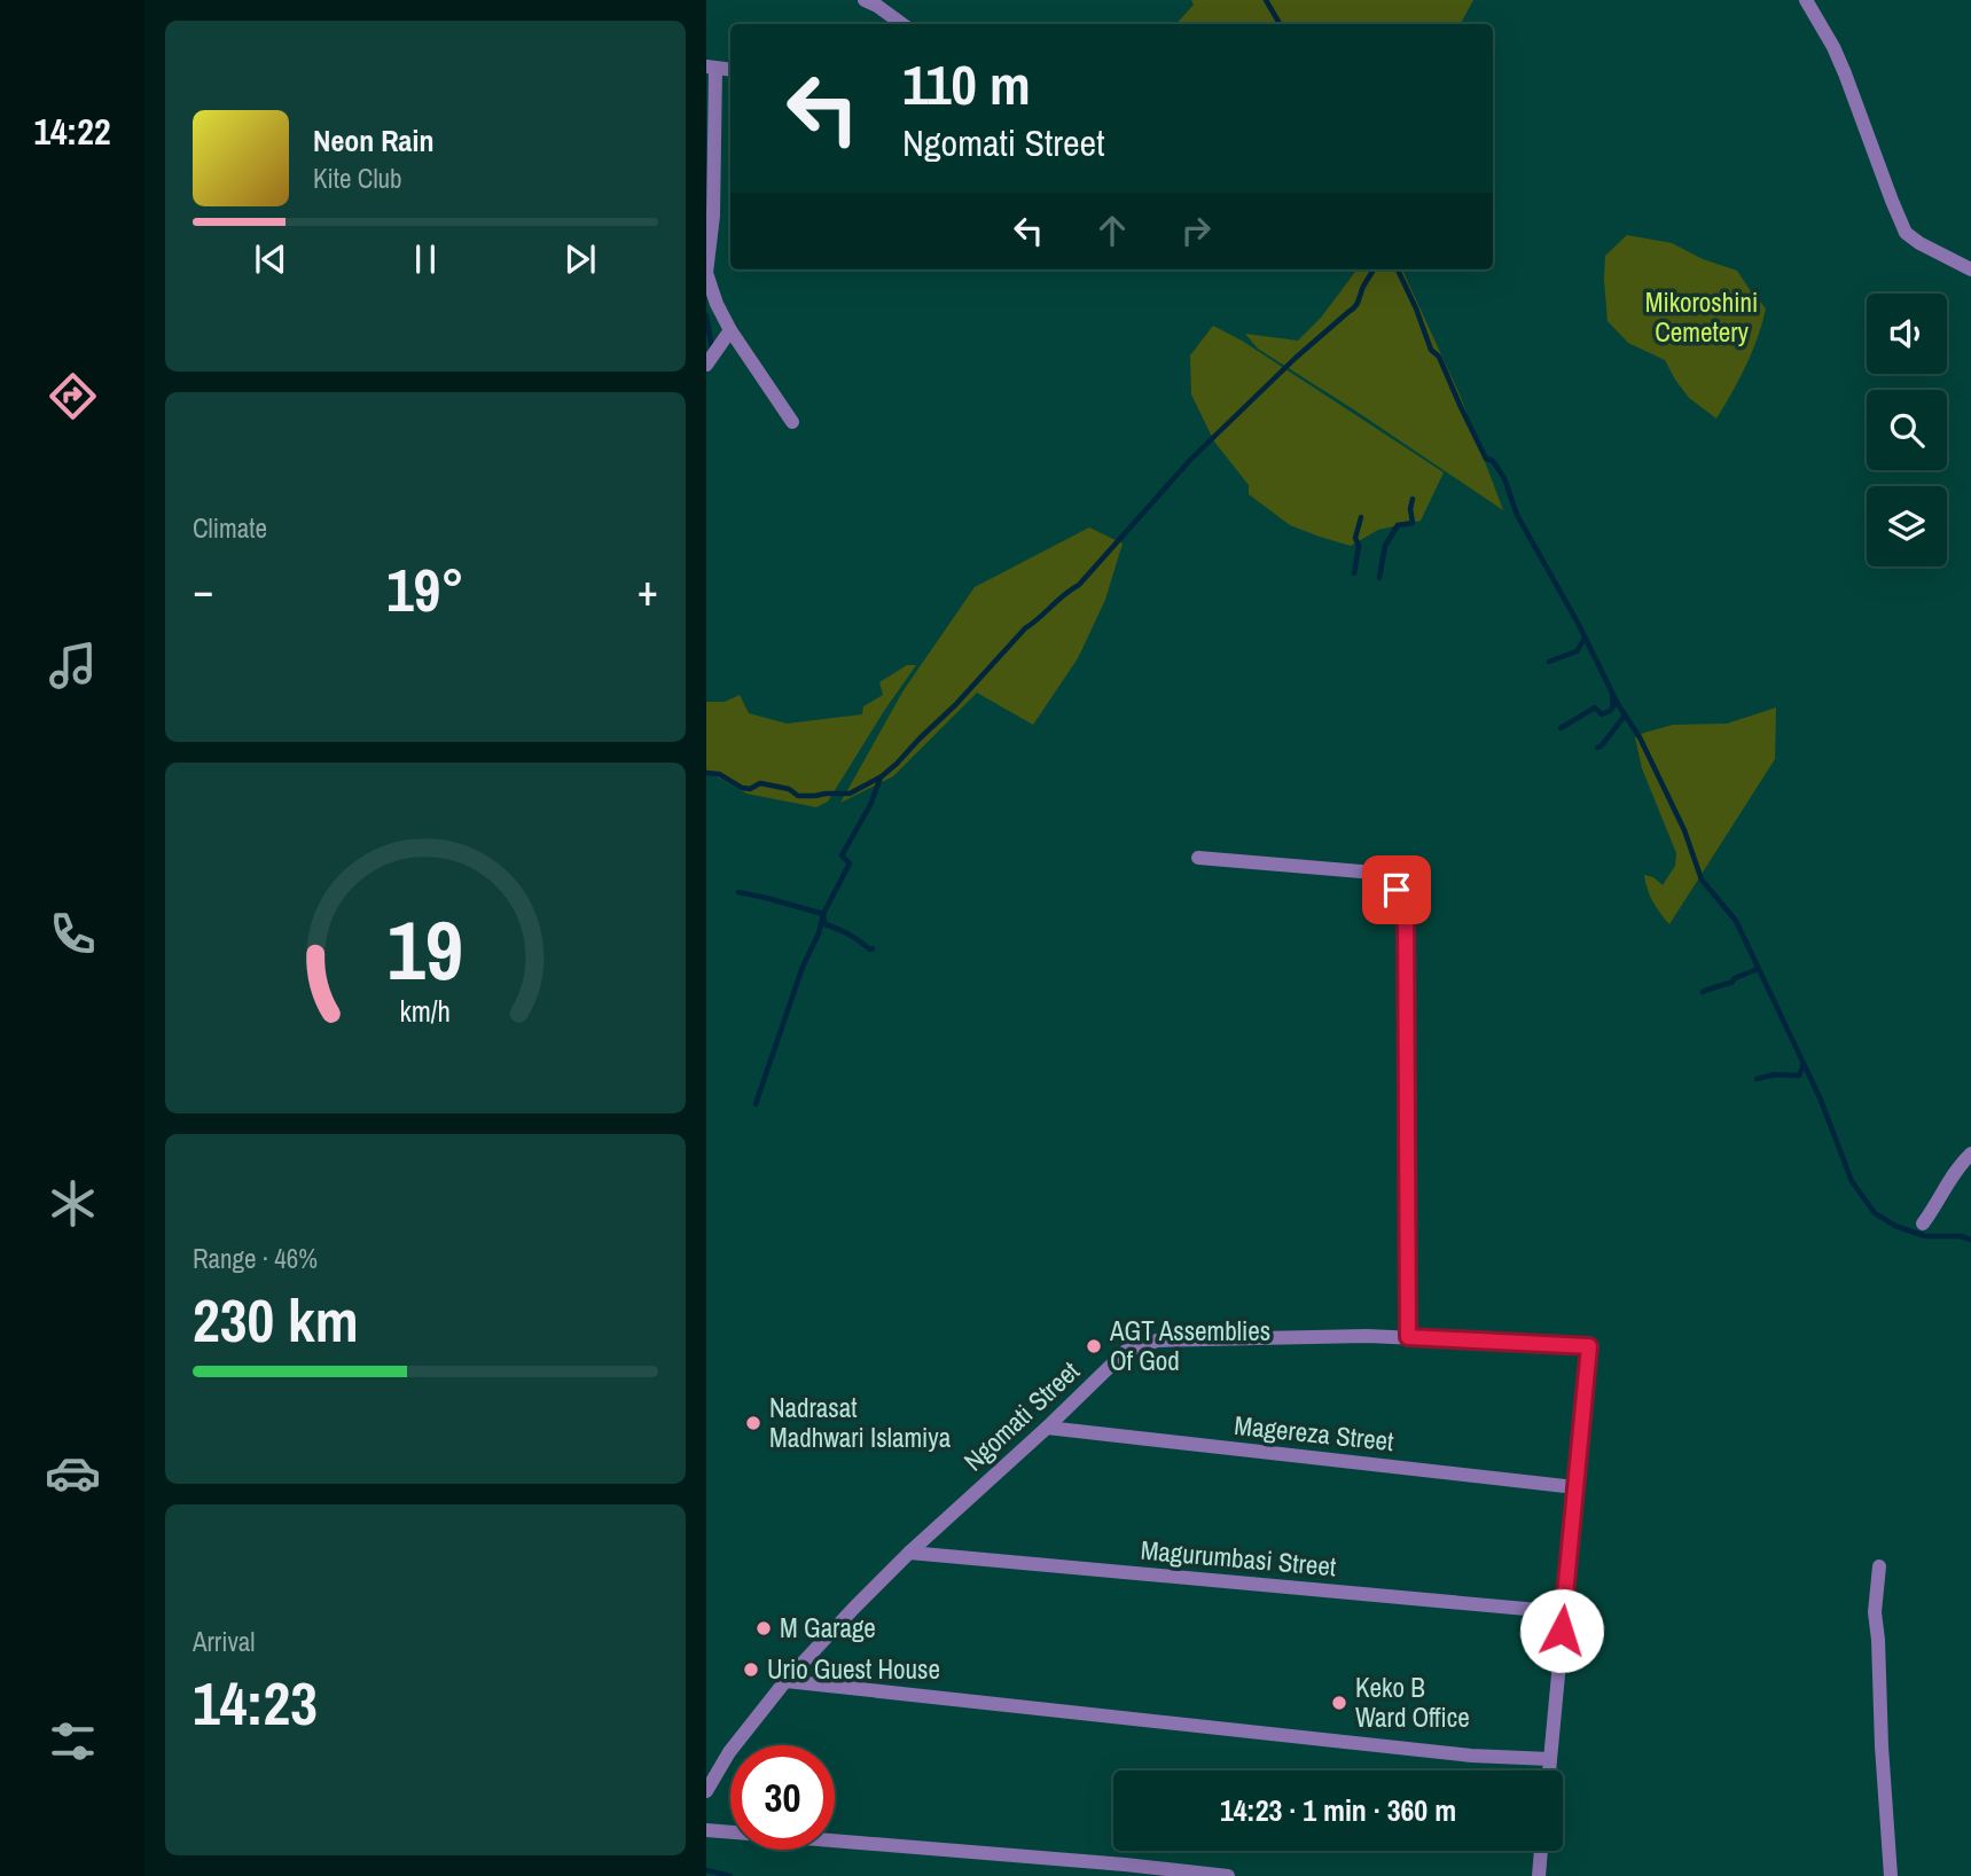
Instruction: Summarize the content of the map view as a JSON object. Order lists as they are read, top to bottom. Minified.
{"streets":{"street":["Ngomati Street","Magereza Street","Magurumbasi Street"]},"crossings":[["Ngomati Street","Magereza Street"],["Ngomati Street","Magurumbasi Street"]],"parks":["Mikoroshini Cemetery"],"places":["AGT Assemblies Of God","Nadrasat Madhwari Islamiya","M Garage","Urio Guest House","Keko B Ward Office"],"page":{"tabs":"14:22","turn":["110 m","Ngomati Street"],"song":["Neon Rain","Kite Club"],"tile":["Climate",["Range · 46%","230 km"],["Arrival","14:23"]],"heat":["−","19°","+"],"limit":"30","trip":"14:23 · 1 min · 360 m","gauge":["19","km/h"]}}
